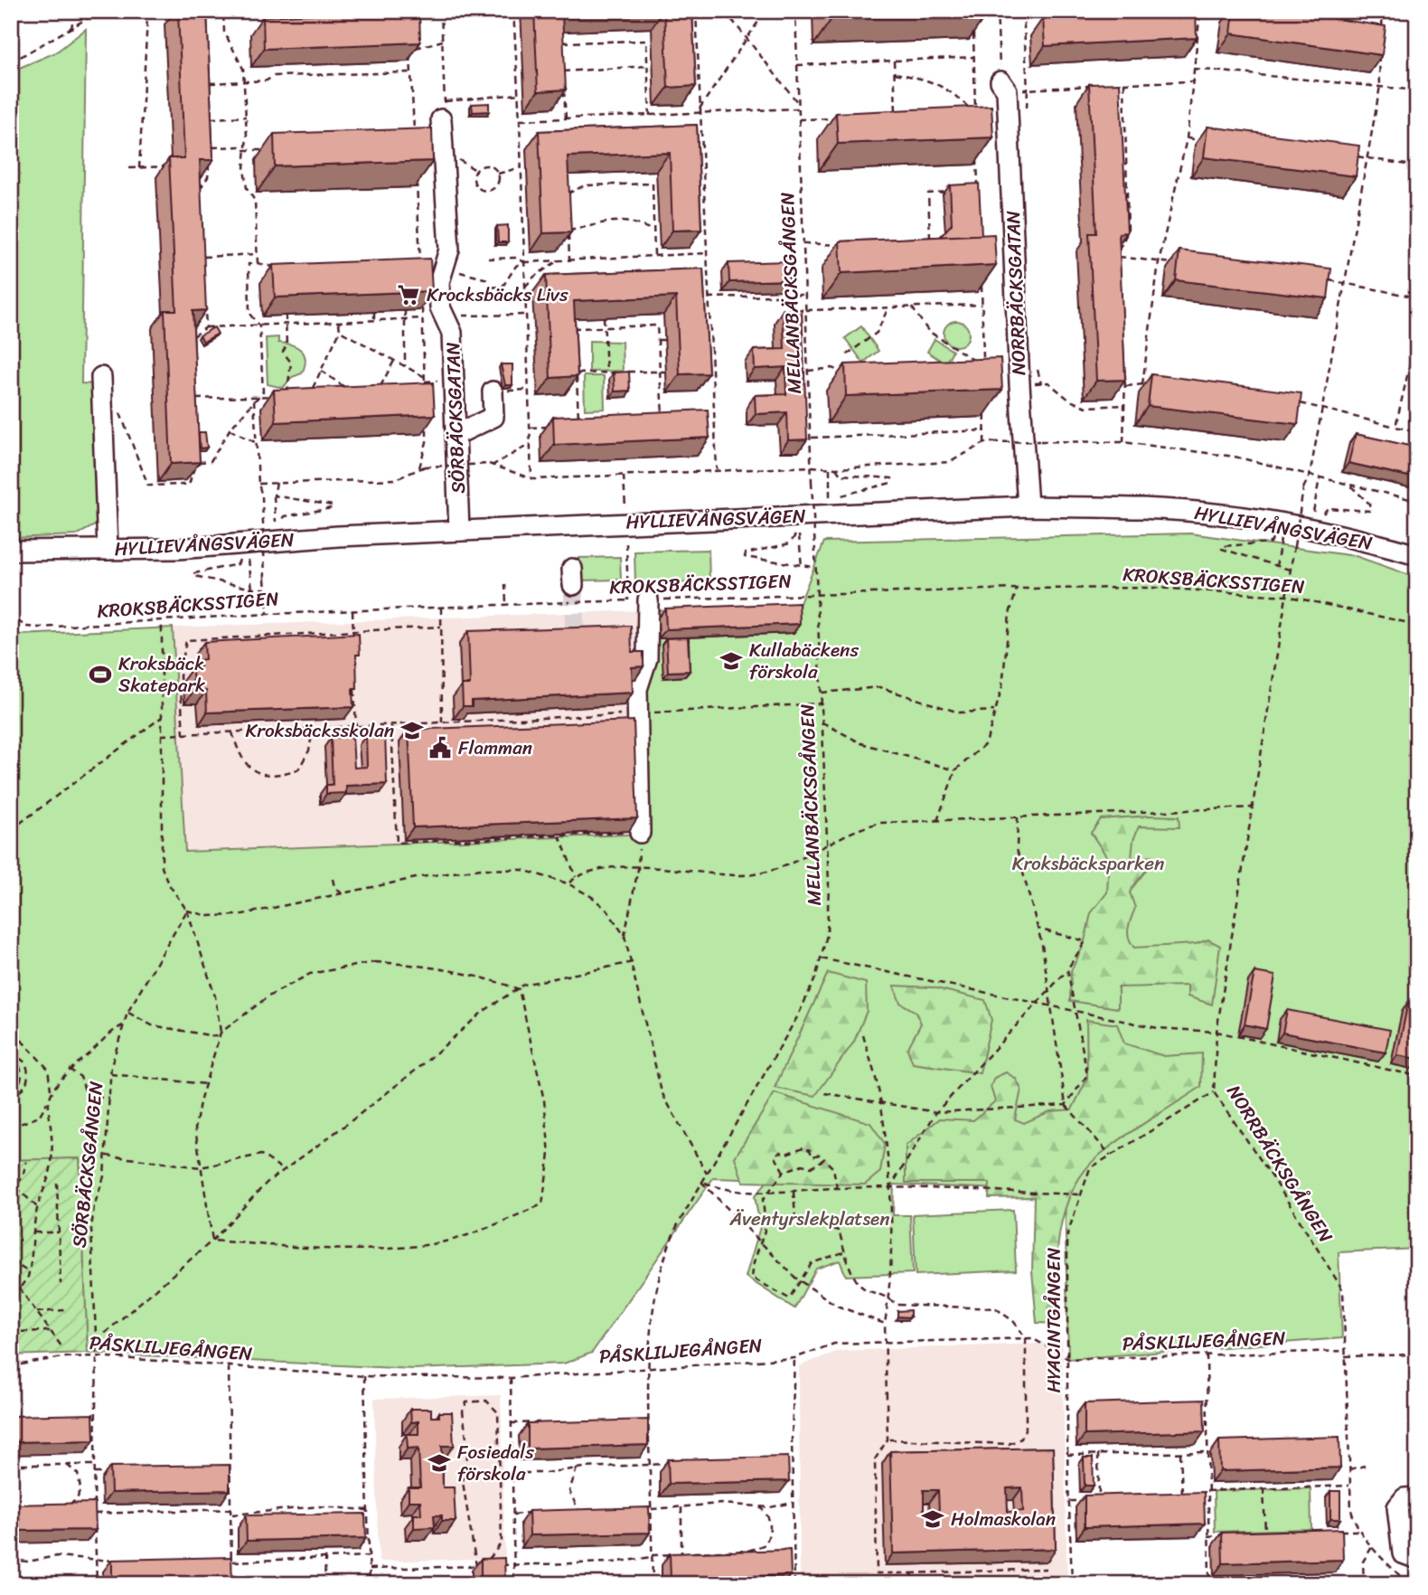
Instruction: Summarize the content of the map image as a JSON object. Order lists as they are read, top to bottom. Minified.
{"streets":{"street":["NORRBÄCKSGATAN","SÖRBÄCKSGATAN","HYLLIEVÅNGSVÄGEN"],"path":["MELLANBÄCKSGÅNGEN","KROKSBÄCKSSTIGEN","NORRBÄCKSGÅNGEN","SÖRBÄCKSGÅNGEN","HYACINTGÅNGEN","PÅSKLILJEGÅNGEN"]},"crossings":[["MELLANBÄCKSGÅNGEN","KROKSBÄCKSSTIGEN"],["MELLANBÄCKSGÅNGEN","PÅSKLILJEGÅNGEN"],["NORRBÄCKSGATAN","HYLLIEVÅNGSVÄGEN"],["SÖRBÄCKSGATAN","HYLLIEVÅNGSVÄGEN"],["KROKSBÄCKSSTIGEN","NORRBÄCKSGÅNGEN"],["NORRBÄCKSGÅNGEN","HYACINTGÅNGEN"],["NORRBÄCKSGÅNGEN","PÅSKLILJEGÅNGEN"],["SÖRBÄCKSGÅNGEN","PÅSKLILJEGÅNGEN"],["HYACINTGÅNGEN","PÅSKLILJEGÅNGEN"]],"parks":["Kroksbäcksparken","Äventyrslekplatsen"],"places":{"supermarket":["Krocksbäcks Livs"],"school or university":["Kullabäckens förskola","Kroksbäcksskolan","Fosiedals förskola","Holmaskolan"],"sports":["Kroksbäck Skatepark"],"public building":["Flamman"]}}
